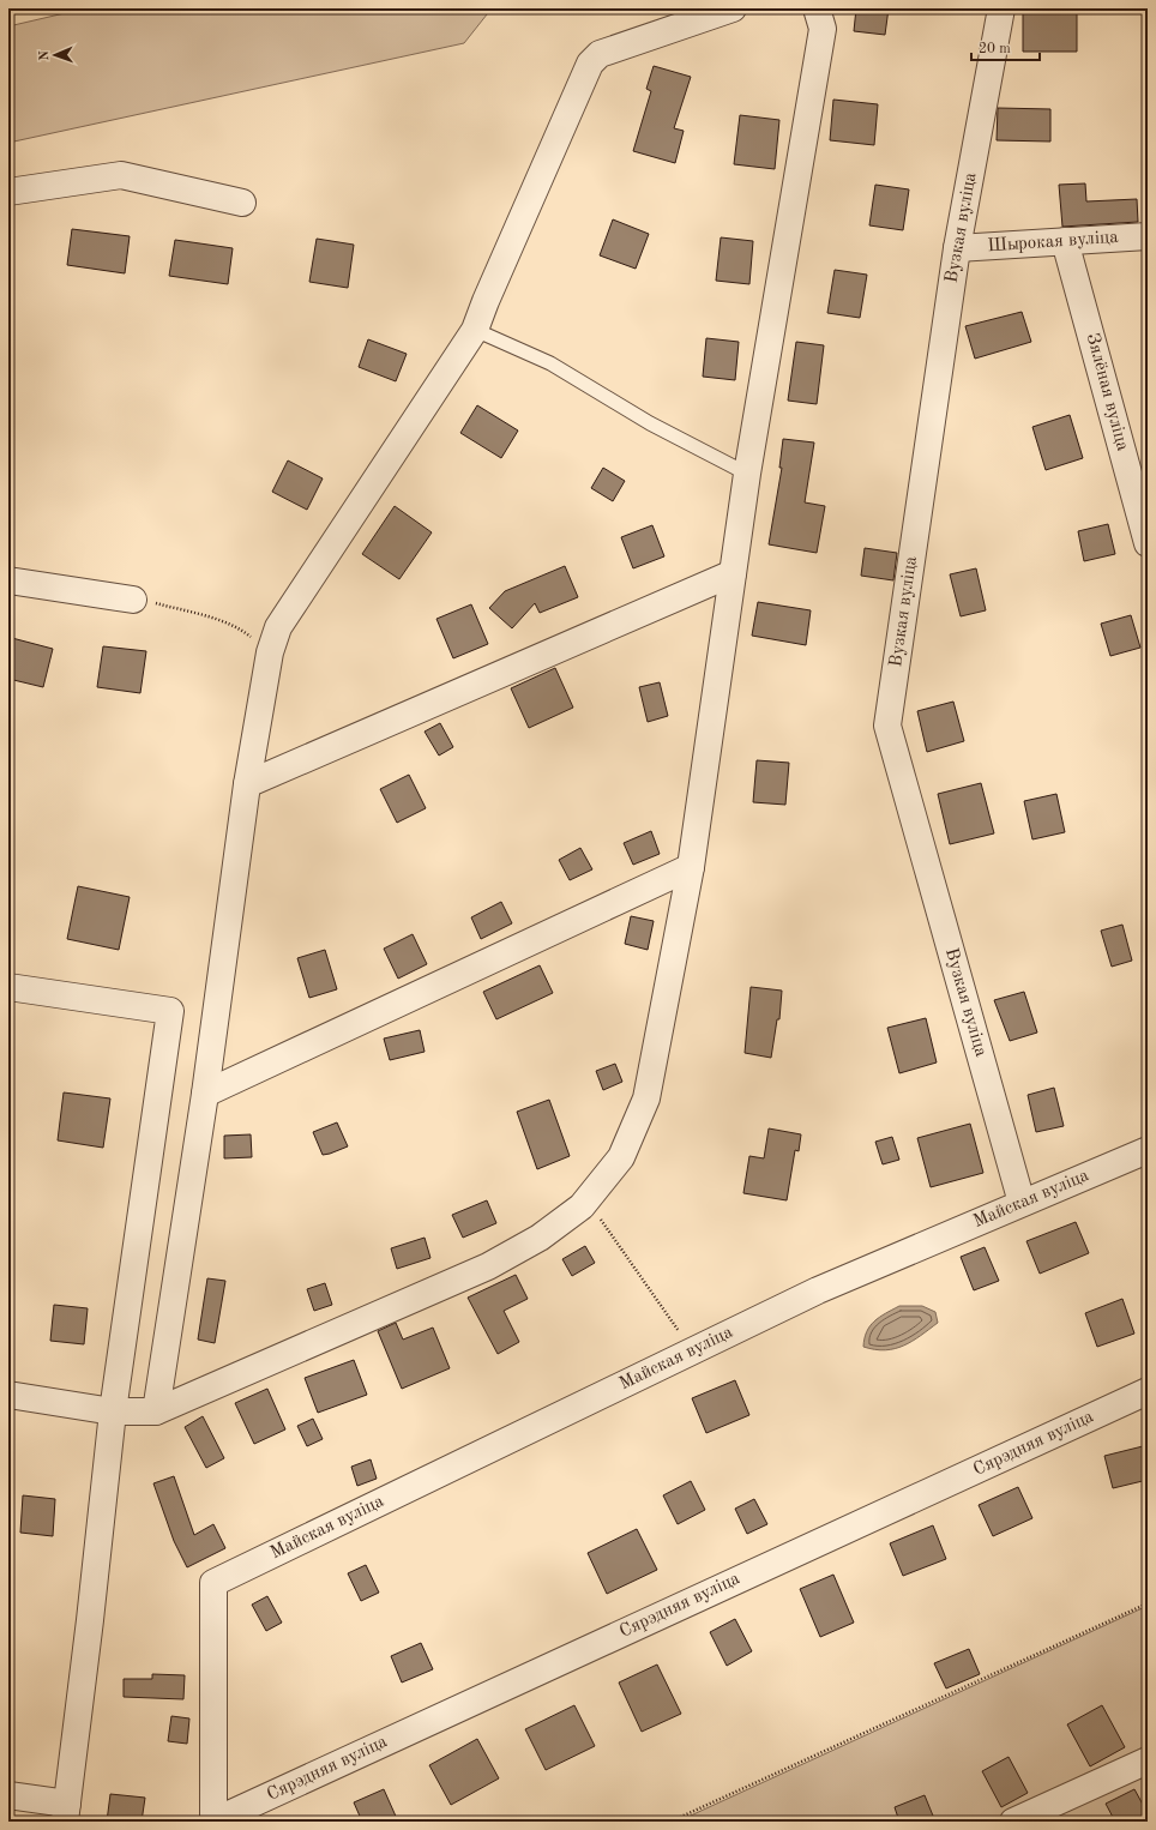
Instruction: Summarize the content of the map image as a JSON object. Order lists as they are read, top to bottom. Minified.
{"streets":{"street":["Вузкая вуліца","Шырокая вуліца","Зялёная вуліца","Майская вуліца","Сярэдняя вуліца"]},"crossings":[["Вузкая вуліца","Шырокая вуліца"],["Вузкая вуліца","Майская вуліца"],["Шырокая вуліца","Зялёная вуліца"],["Майская вуліца","Сярэдняя вуліца"]],"scale_bar":"20 m","north":"left"}
